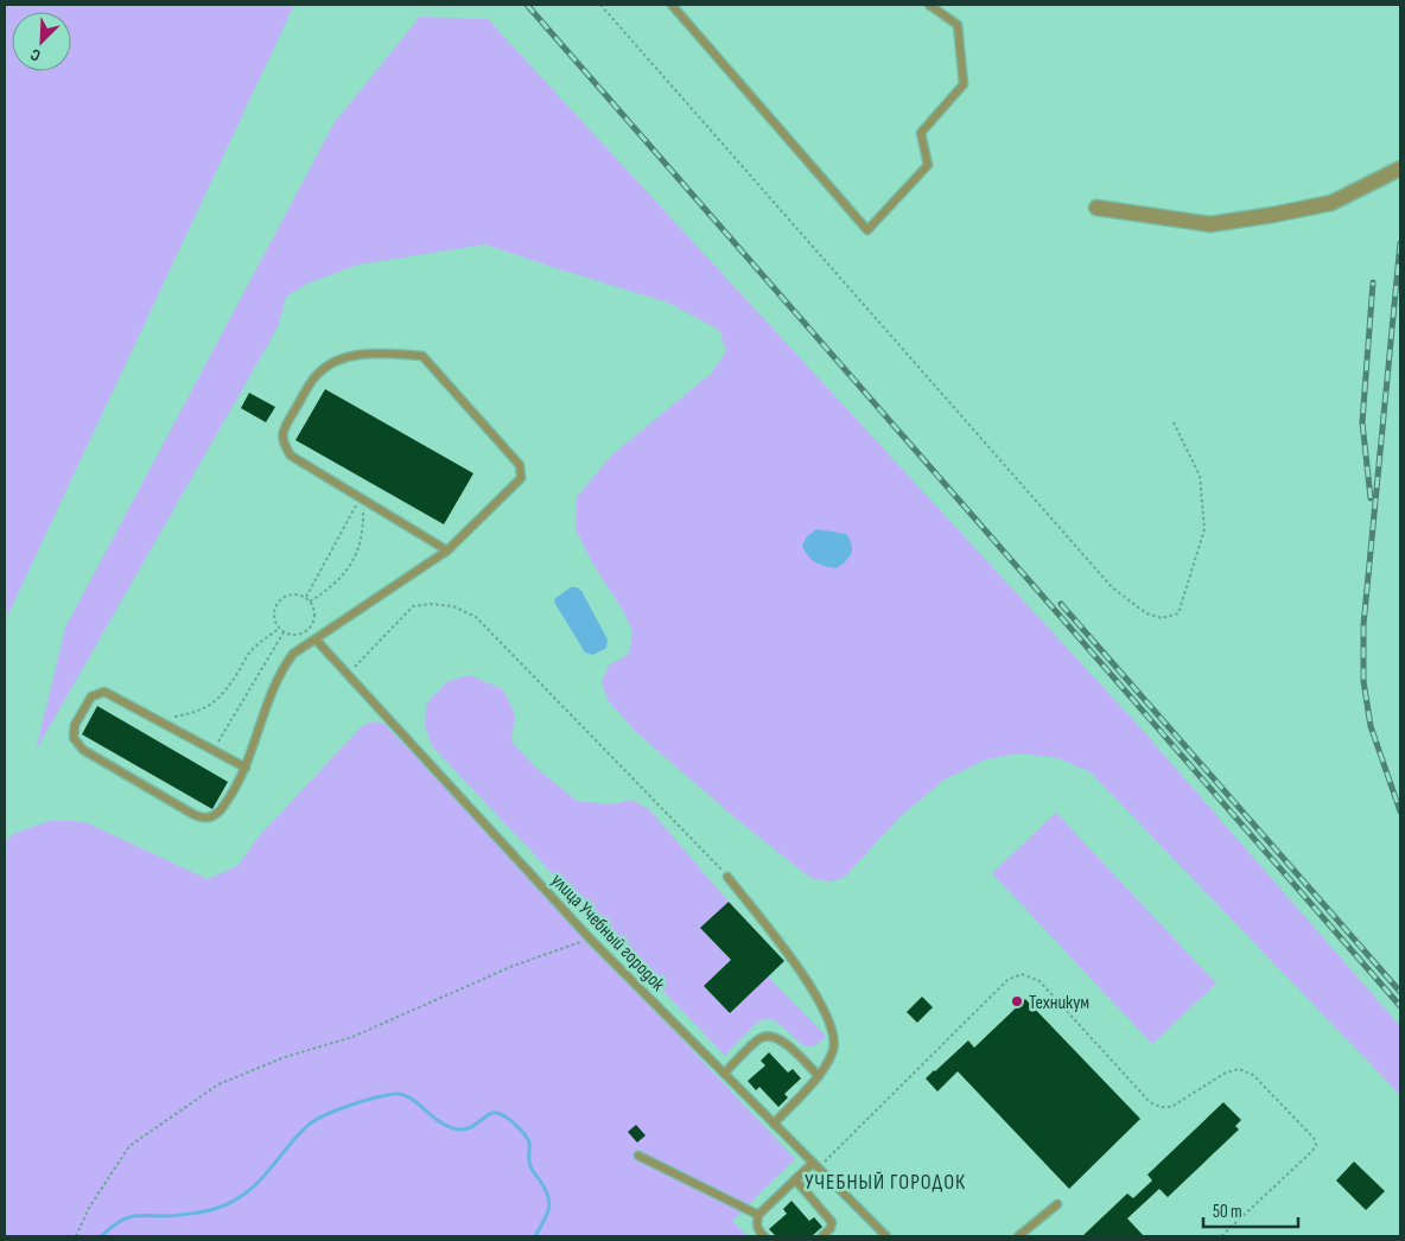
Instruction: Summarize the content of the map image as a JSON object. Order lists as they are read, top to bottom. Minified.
{"streets":{"lane":["улица Учебный городок"]},"districts":["УЧЕБНЫЙ ГОРОДОК"],"places":["Техникум"],"scale_bar":"50 m","north":"bottom left"}
